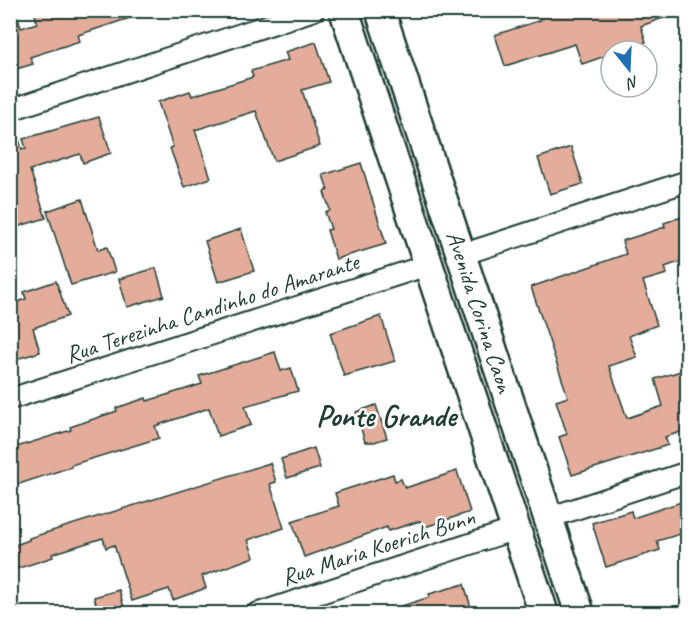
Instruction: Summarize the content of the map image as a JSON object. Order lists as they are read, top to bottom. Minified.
{"streets":{"main road":["Avenida Corina Caon"],"street":["Rua Terezinha Candinho do Amarante","Rua Maria Koerich Bunn"]},"crossings":[["Rua Terezinha Candinho do Amarante","Avenida Corina Caon"],["Avenida Corina Caon","Rua Maria Koerich Bunn"]],"districts":["Ponte Grande"],"north":"bottom"}
